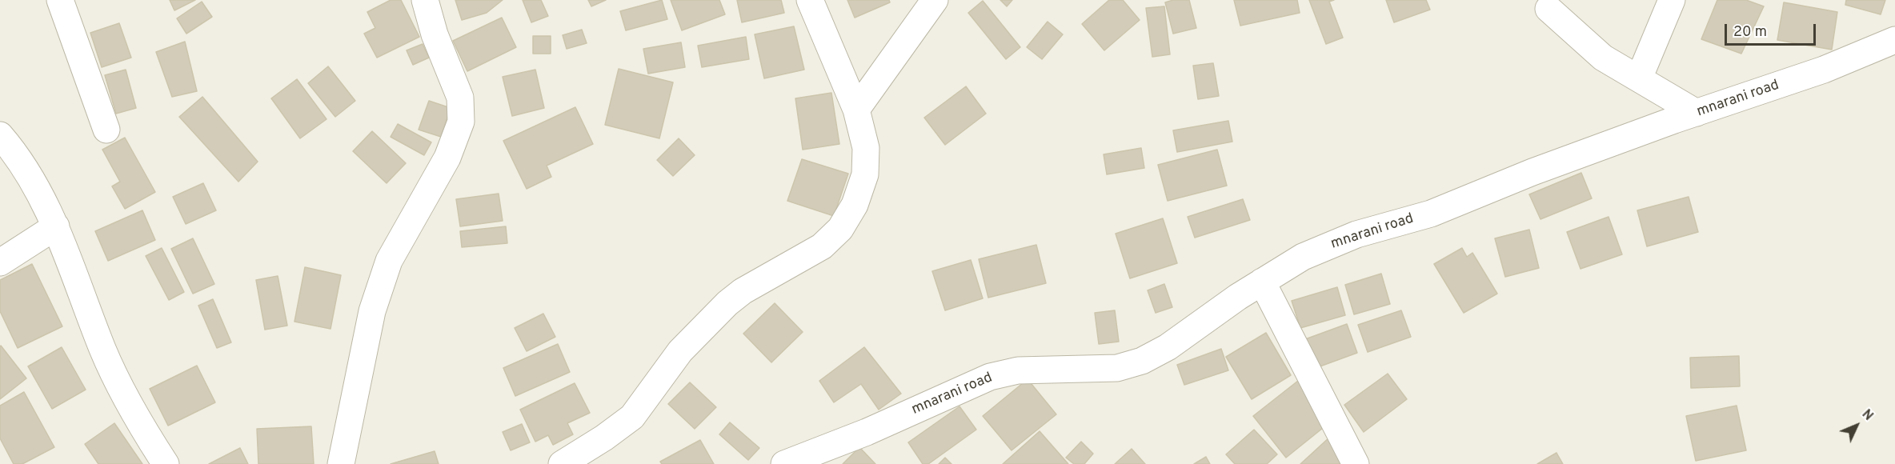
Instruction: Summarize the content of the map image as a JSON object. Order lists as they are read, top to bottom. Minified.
{"streets":{"street":["mnarani road"]},"scale_bar":"20 m","north":"top right"}
